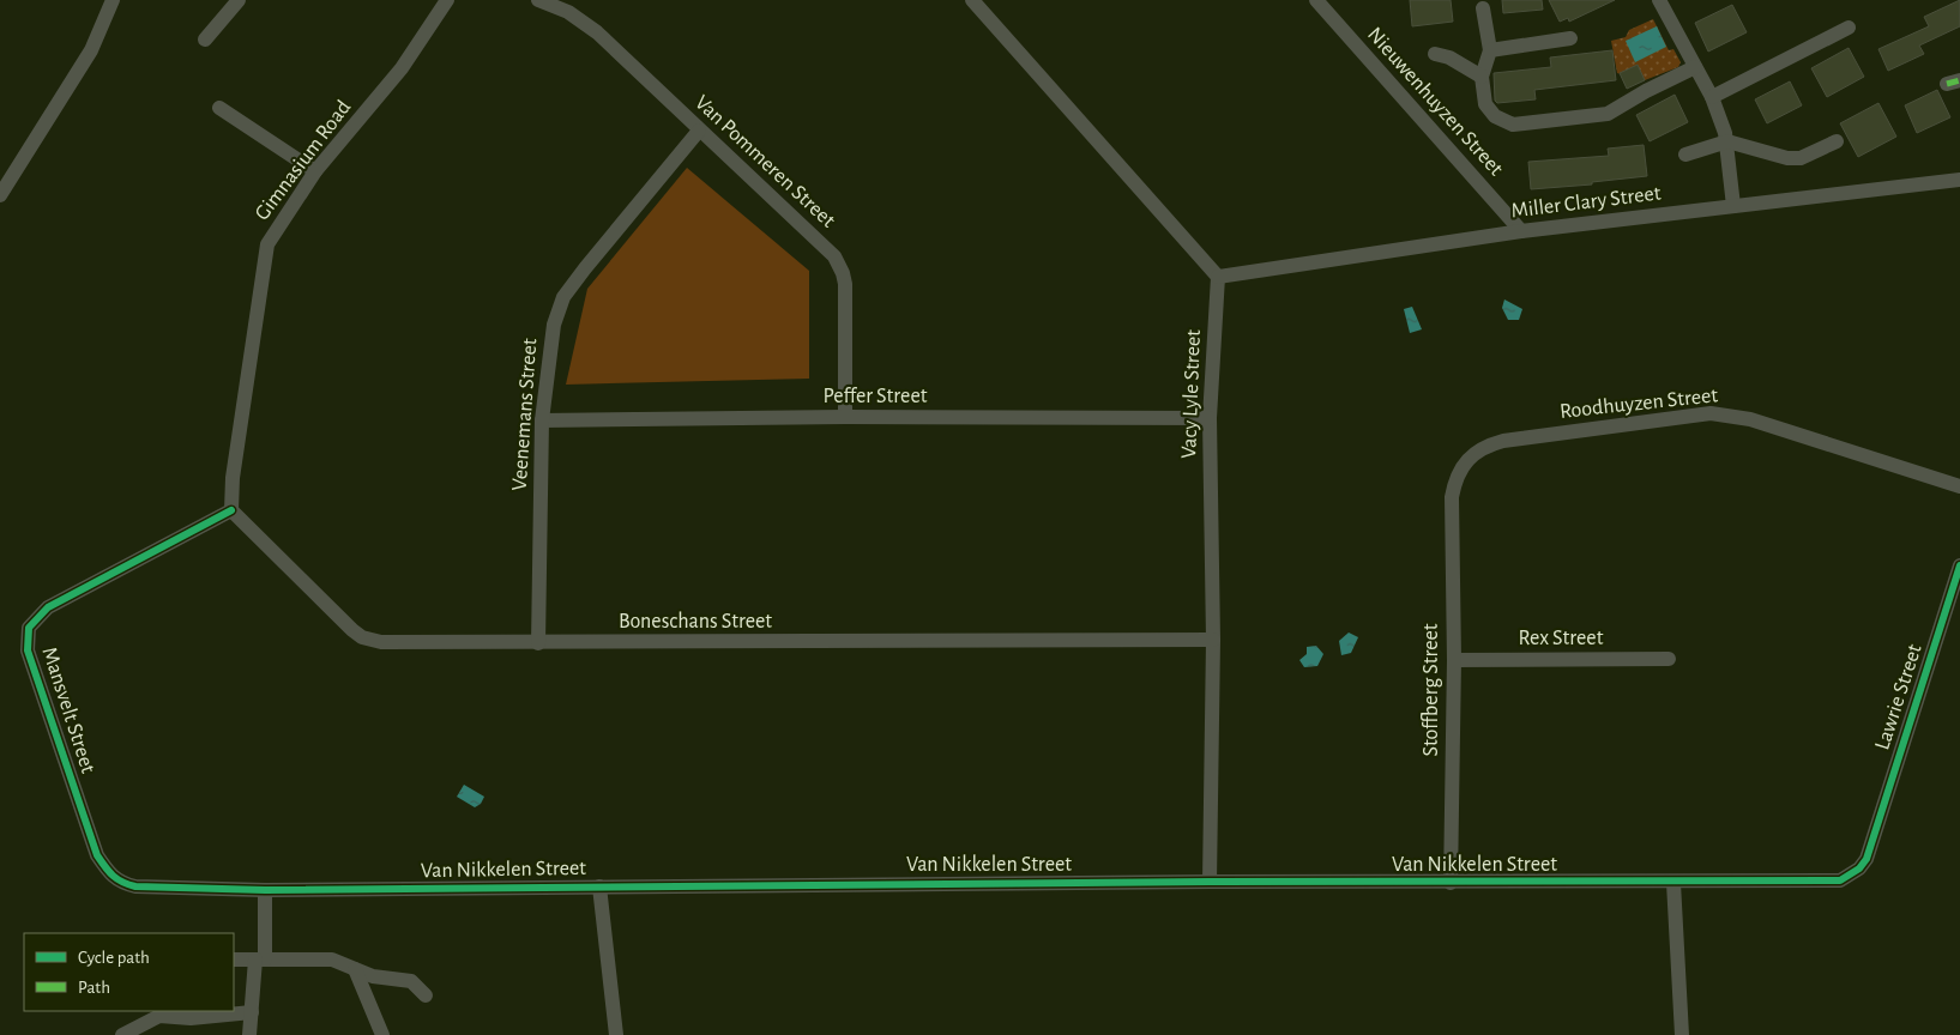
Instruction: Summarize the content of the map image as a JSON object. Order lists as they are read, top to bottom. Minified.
{"streets":{"street":["Nieuwenhuyzen Street","Gimnasium Road","Van Pommeren Street","Miller Clary Street","Vacy Lyle Street","Peffer Street","Roodhuyzen Street","Veenemans Street","Boneschans Street","Rex Street","Stoffberg Street","Lawrie Street","Mansvelt Street","Van Nikkelen Street"]},"crossings":[["Nieuwenhuyzen Street","Miller Clary Street"],["Gimnasium Road","Boneschans Street"],["Gimnasium Road","Mansvelt Street"],["Van Pommeren Street","Peffer Street"],["Van Pommeren Street","Veenemans Street"],["Miller Clary Street","Vacy Lyle Street"],["Vacy Lyle Street","Peffer Street"],["Vacy Lyle Street","Boneschans Street"],["Vacy Lyle Street","Van Nikkelen Street"],["Peffer Street","Veenemans Street"],["Roodhuyzen Street","Stoffberg Street"],["Veenemans Street","Boneschans Street"],["Boneschans Street","Mansvelt Street"],["Rex Street","Stoffberg Street"],["Stoffberg Street","Van Nikkelen Street"],["Lawrie Street","Van Nikkelen Street"],["Mansvelt Street","Van Nikkelen Street"]],"legend":["Cycle path","Path"]}
